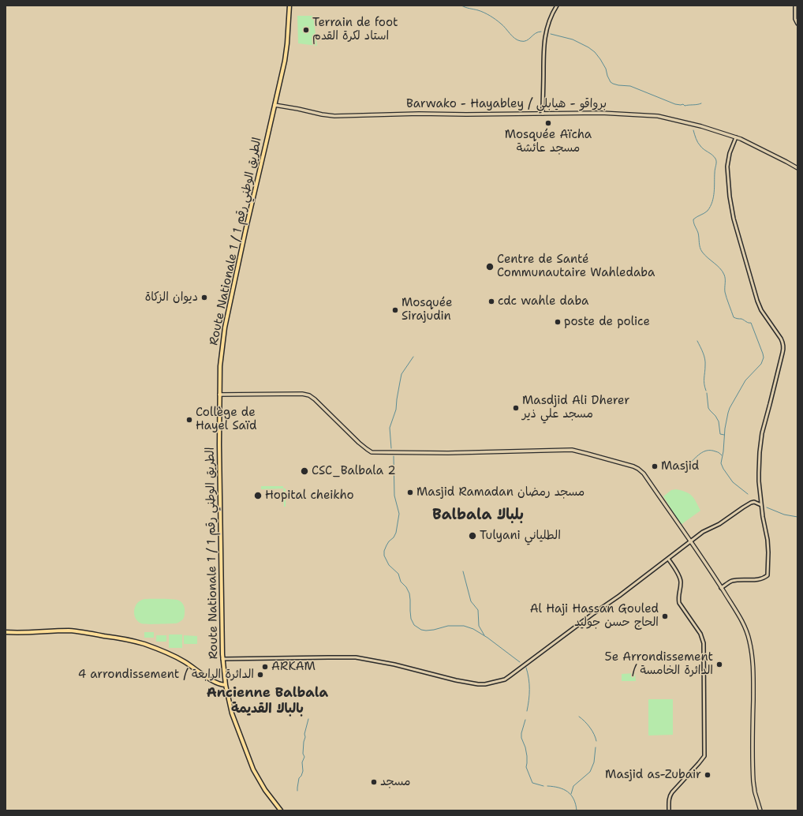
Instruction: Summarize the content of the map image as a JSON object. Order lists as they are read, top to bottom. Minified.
{"streets":{"main road":["Barwako - Hayabley / برواقو - هيابلي","Route Nationale 1 / الطريق الوطني رقم 1"]},"crossings":[["Barwako - Hayabley / برواقو - هيابلي","Route Nationale 1 / الطريق الوطني رقم 1"]],"districts":["Balbala بلبالا","Ancienne Balbala بالبالا القديمة"],"places":["Terrain de foot استاد لكرة القدم","Mosquée Aïcha مسجد عائشة","Centre de Santé Communautaire Wahledaba","ديوان الزكاة","cdc wahle daba","Mosquée Sirajudin","poste de police","Masdjid Ali Dherer مسجد علي ذير","Collège de Hayel Saïd","Masjid","CSC_Balbala 2","Masjid Ramadan مسجد رمضان","Hopital cheikho","Tulyani الطلياني","Al Haji Hassan Gouled الحاج حسن جوليد","5e Arrondissement / الدائرة الخامسة","ARKAM","4 arrondissement / الدائرة الرابعة","Masjid as-Zubair","مسجد"]}
